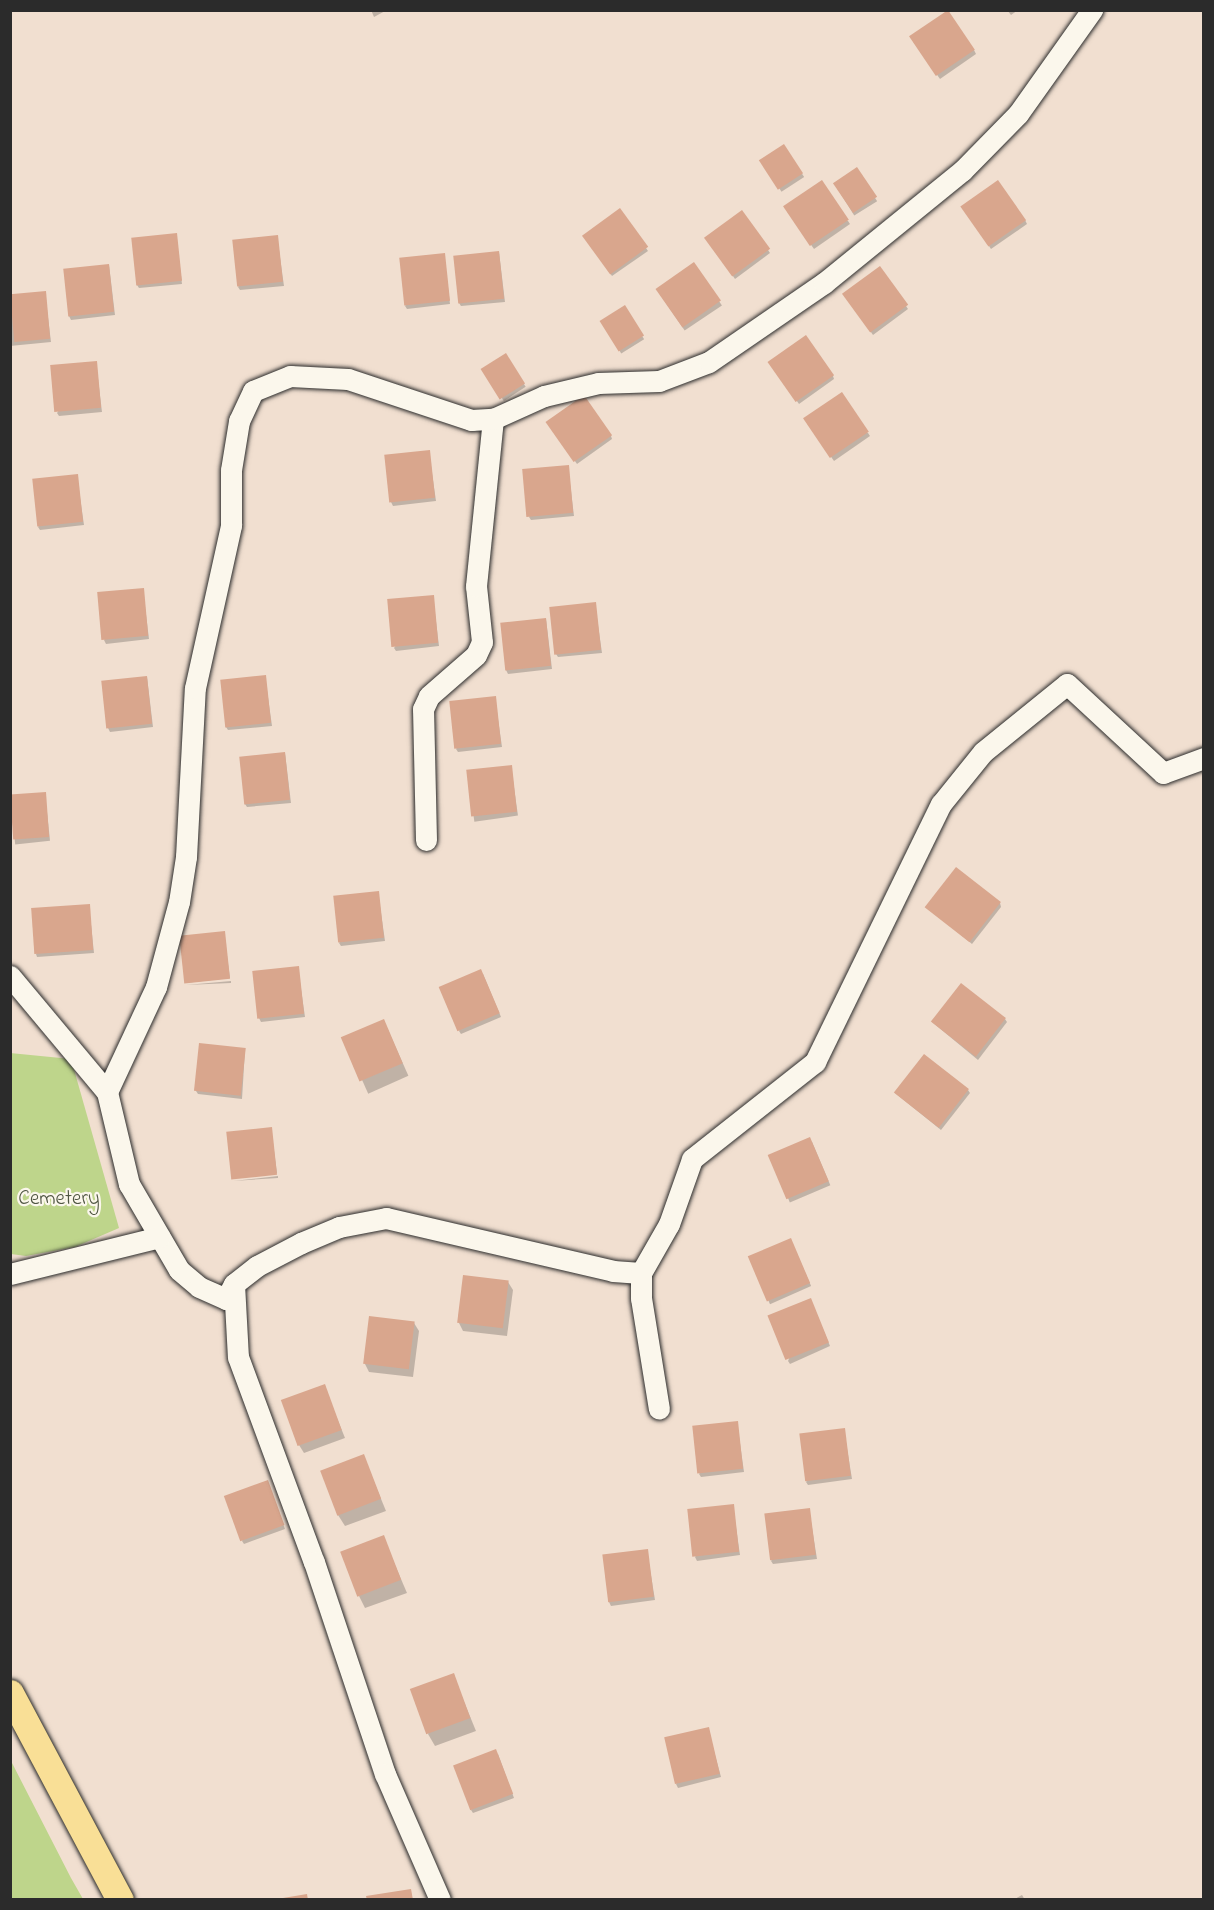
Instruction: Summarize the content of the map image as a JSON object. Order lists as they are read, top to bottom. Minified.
{"parks":["Cemetery"]}
